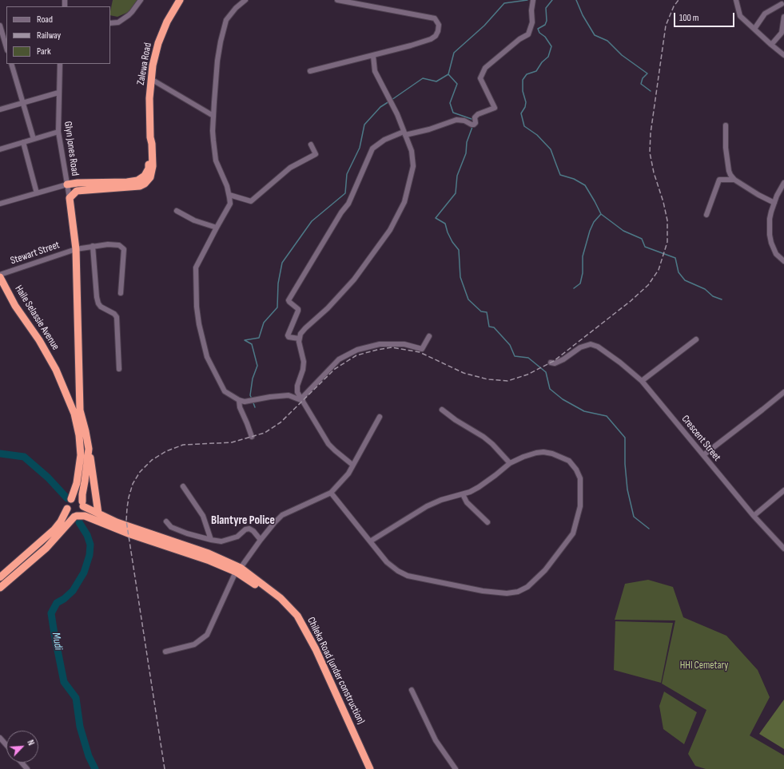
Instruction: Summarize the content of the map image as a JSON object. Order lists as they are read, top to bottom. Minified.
{"streets":{"highway":["Zalewa Road","Haile Selassie Avenue","Chileka Road (under construction)"],"street":["Glyn Jones Road","Stewart Street","Crescent Street"]},"crossings":[["Zalewa Road","Glyn Jones Road"],["Stewart Street","Haile Selassie Avenue"]],"districts":["Blantyre Police"],"water":["Mudi"],"parks":["HHI Cemetary"],"legend":["Road","Railway","Park"],"scale_bar":"100 m","north":"top right"}
